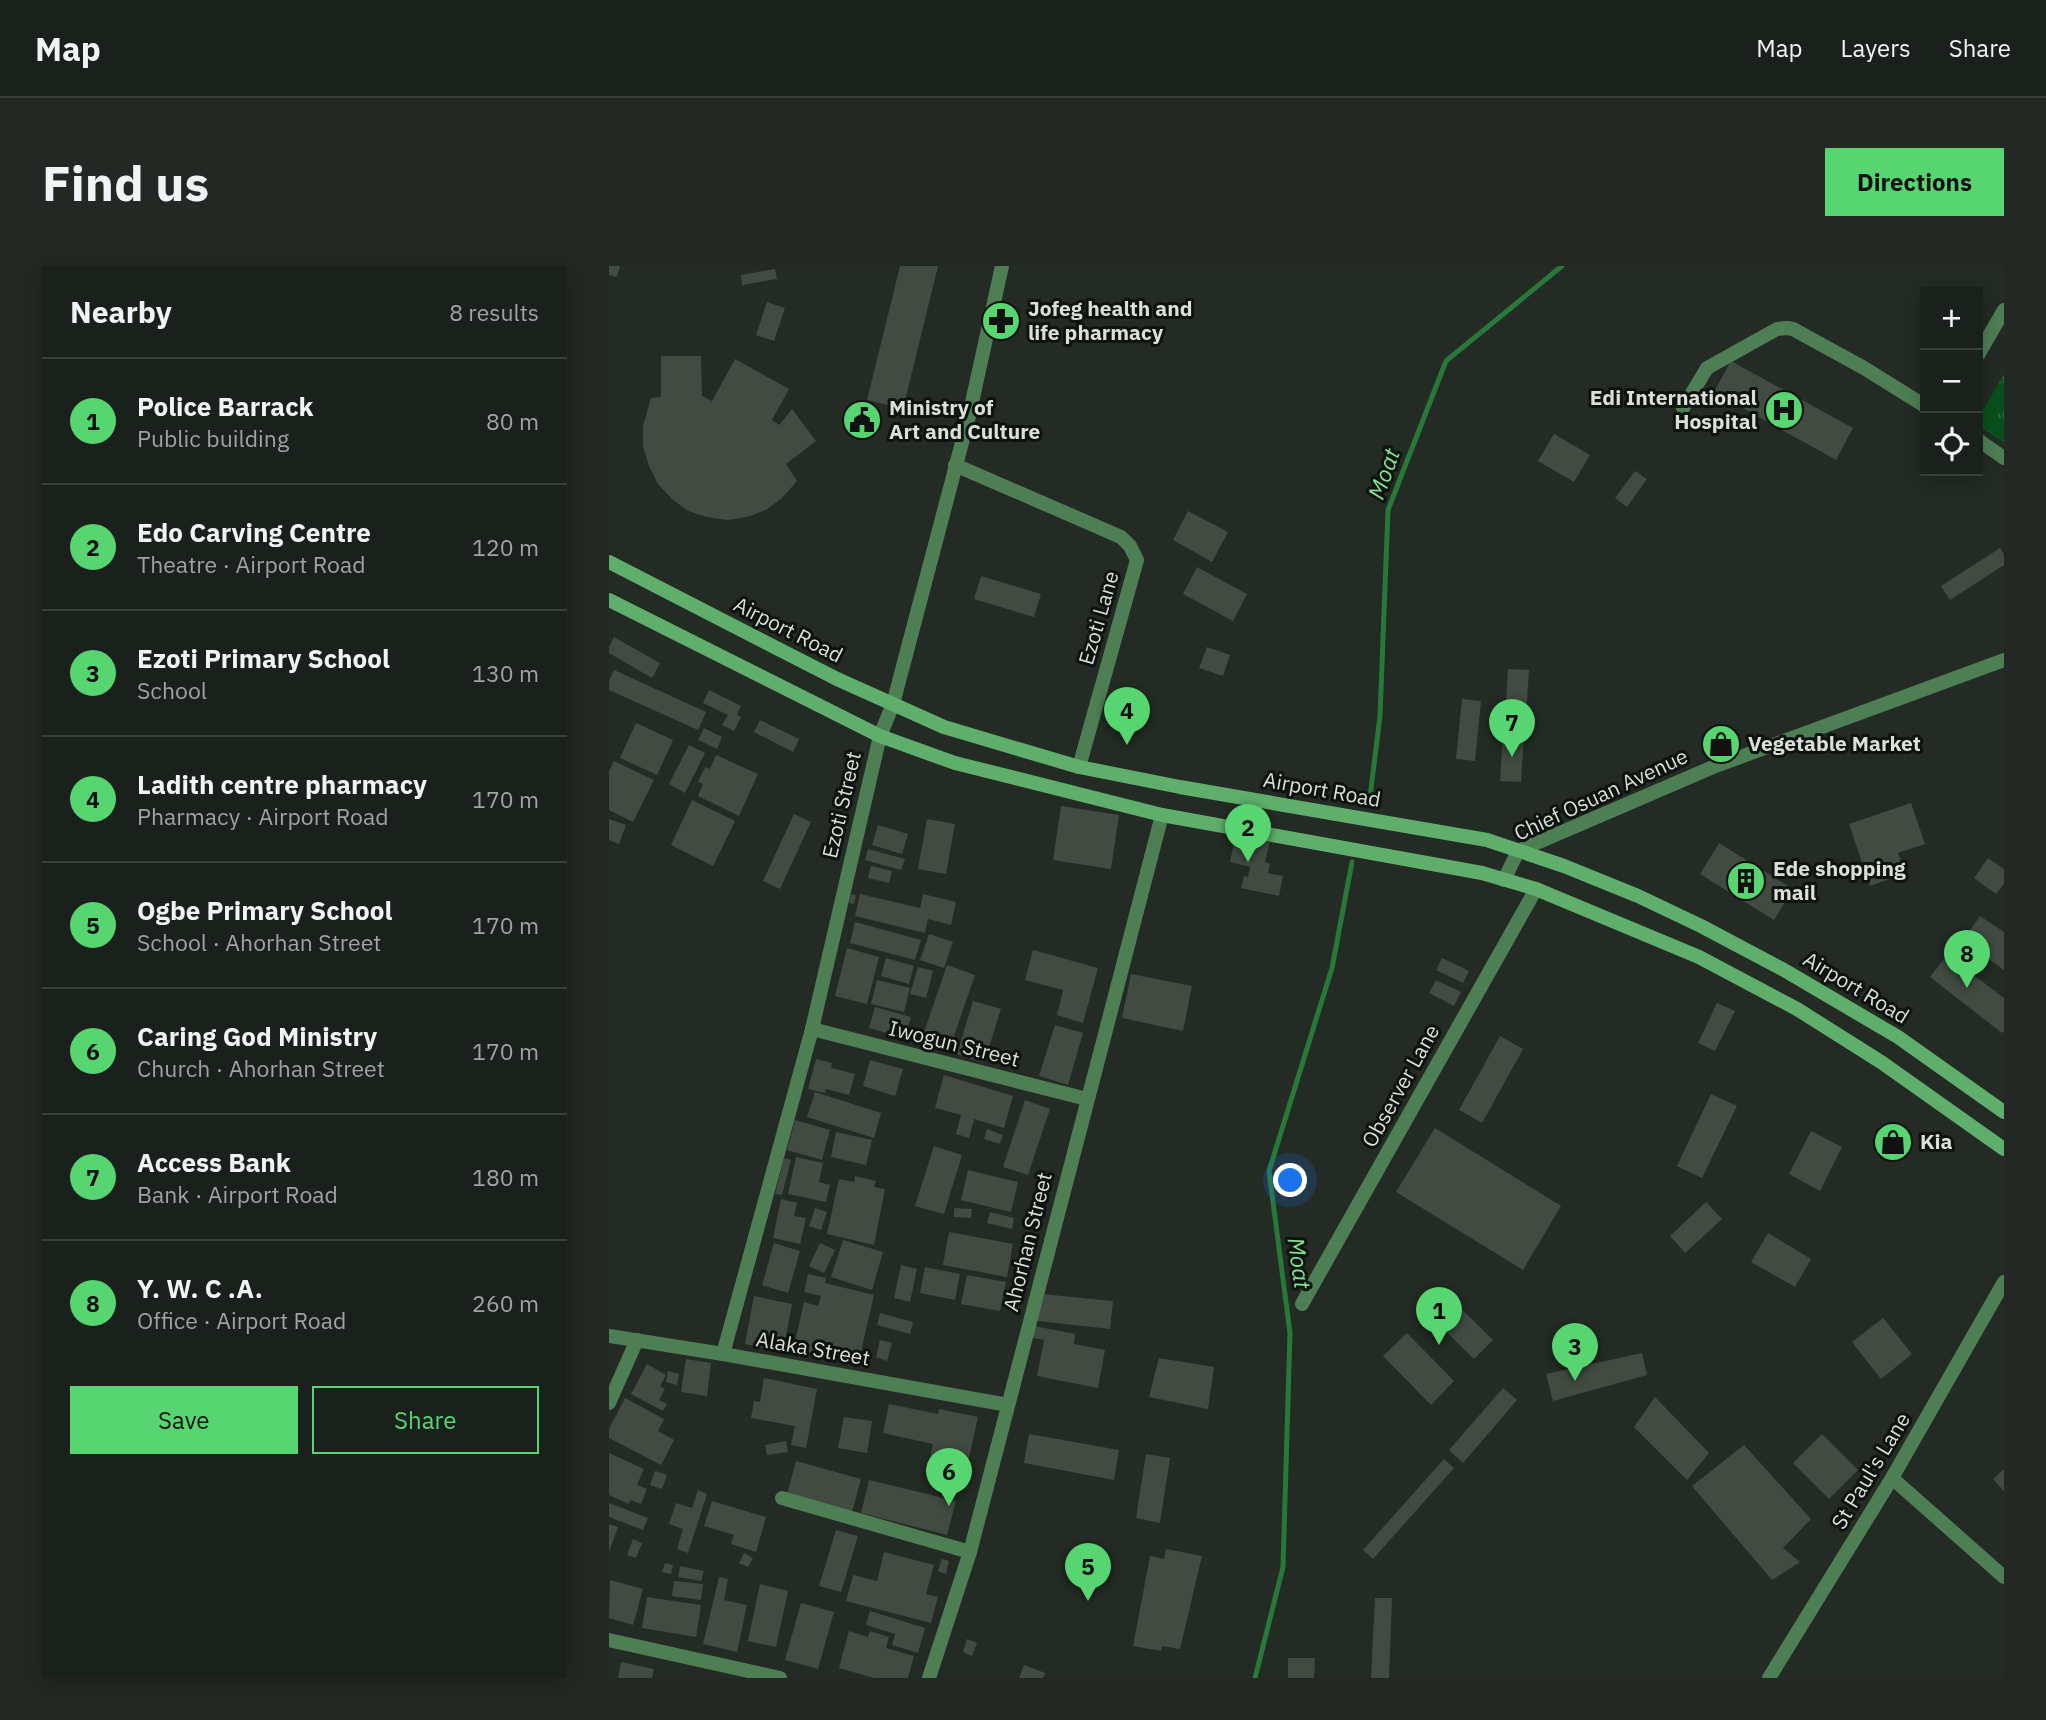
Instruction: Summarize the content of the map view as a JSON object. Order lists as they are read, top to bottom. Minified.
{"streets":{"main road":["Airport Road"],"street":["Ezoti Lane","Chief Osuan Avenue","Ezoti Street","Iwogun Street","Observer Lane","Ahorhan Street","Alaka Street","St Paul's Lane"]},"crossings":[["Ezoti Lane","Airport Road"],["Ezoti Lane","Ezoti Street"],["Airport Road","Chief Osuan Avenue"],["Airport Road","Ezoti Street"],["Ezoti Street","Iwogun Street"],["Ezoti Street","Alaka Street"],["Iwogun Street","Ahorhan Street"],["Ahorhan Street","Alaka Street"]],"water":["Moat"],"places":{"pharmacy":["Jofeg health and life pharmacy"],"hospital":["Edi International Hospital"],"public building":["Ministry of Art and Culture"],"shop":["Vegetable Market","Kia"],"building":["Ede shopping mail"]},"page":{"header":"Map","nav":["Map","Layers","Share"],"buttons":["Directions",["Save","Share"]],"title":"Find us","heading":["Nearby","8 results"],"map_buttons":["+","−"],"list":[{"mark":"1","name":"Police Barrack","note":"Public building","value":"80 m"},{"mark":"2","name":"Edo Carving Centre","note":"Theatre · Airport Road","value":"120 m"},{"mark":"3","name":"Ezoti Primary School","note":"School","value":"130 m"},{"mark":"4","name":"Ladith centre pharmacy","note":"Pharmacy · Airport Road","value":"170 m"},{"mark":"5","name":"Ogbe Primary School","note":"School · Ahorhan Street","value":"170 m"},{"mark":"6","name":"Caring God Ministry","note":"Church · Ahorhan Street","value":"170 m"},{"mark":"7","name":"Access Bank","note":"Bank · Airport Road","value":"180 m"},{"mark":"8","name":"Y. W. C .A.","note":"Office · Airport Road","value":"260 m"}],"pins":["4","7","2","8","1","3","6","5"]}}
